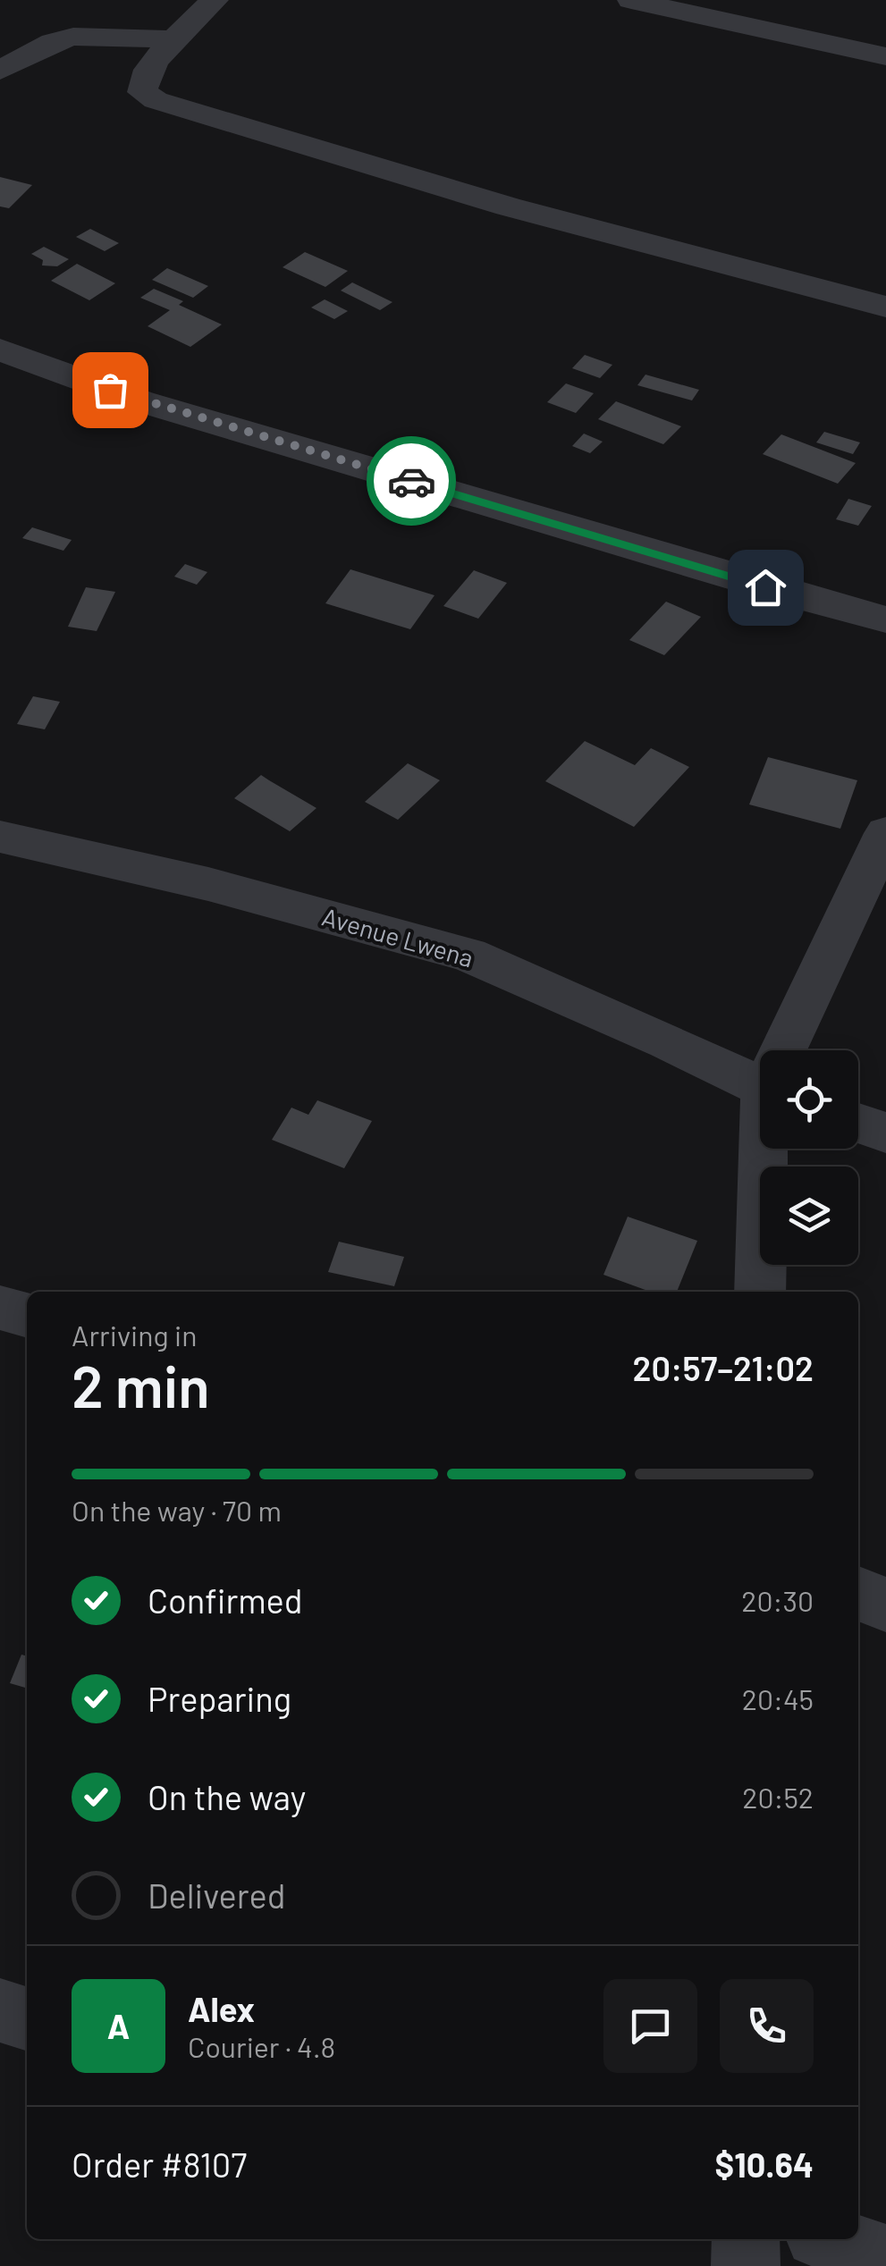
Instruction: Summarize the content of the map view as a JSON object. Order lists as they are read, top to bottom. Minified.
{"streets":{"street":["Avenue Lwena"]},"page":{"heading":["2 min","Arriving in","20:57–21:02"],"panel":["Alex","Courier · 4.8","Order #8107","$10.64"],"bar":"On the way · 70 m","list":[["Confirmed","20:30"],["Preparing","20:45"],["On the way","20:52"],"Delivered"],"round":"A"}}
